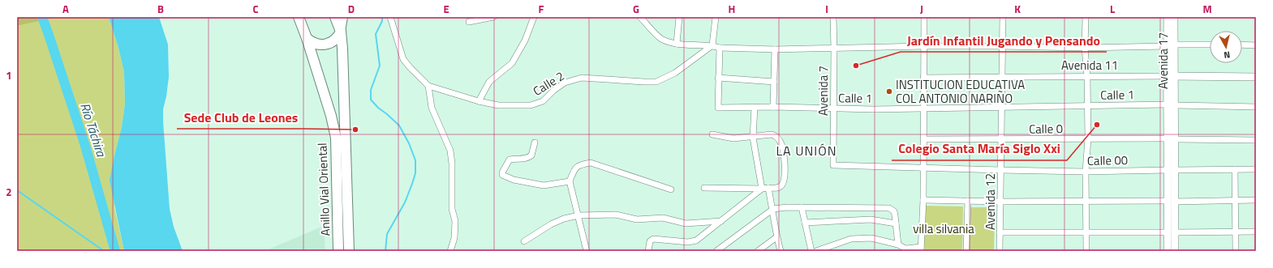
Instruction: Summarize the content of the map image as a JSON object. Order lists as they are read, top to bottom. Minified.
{"streets":{"highway":["Anillo Vial Oriental"],"street":["Avenida 17","Avenida 11","Calle 2","Avenida 7","Calle 1","Calle 0","Calle 00","Avenida 12"]},"crossings":[["Avenida 17","Avenida 11"],["Avenida 17","Calle 1"],["Avenida 11","Avenida 12"],["Avenida 7","Calle 1"],["Avenida 7","Calle 00"],["Calle 1","Avenida 12"],["Calle 0","Avenida 12"],["Calle 00","Avenida 12"]],"districts":["LA UNIÓN"],"water":["Río Táchira"],"parks":["villa silvania"],"places":["Jardín Infantil Jugando y Pensando","INSTITUCION EDUCATIVA COL ANTONIO NARIÑO","Colegio Santa María Siglo Xxi","Sede Club de Leones"],"north":"bottom","grid":{"columns":["A","B","C","D","E","F","G","H","I","J","K","L","M"],"rows":["1","2"]}}
